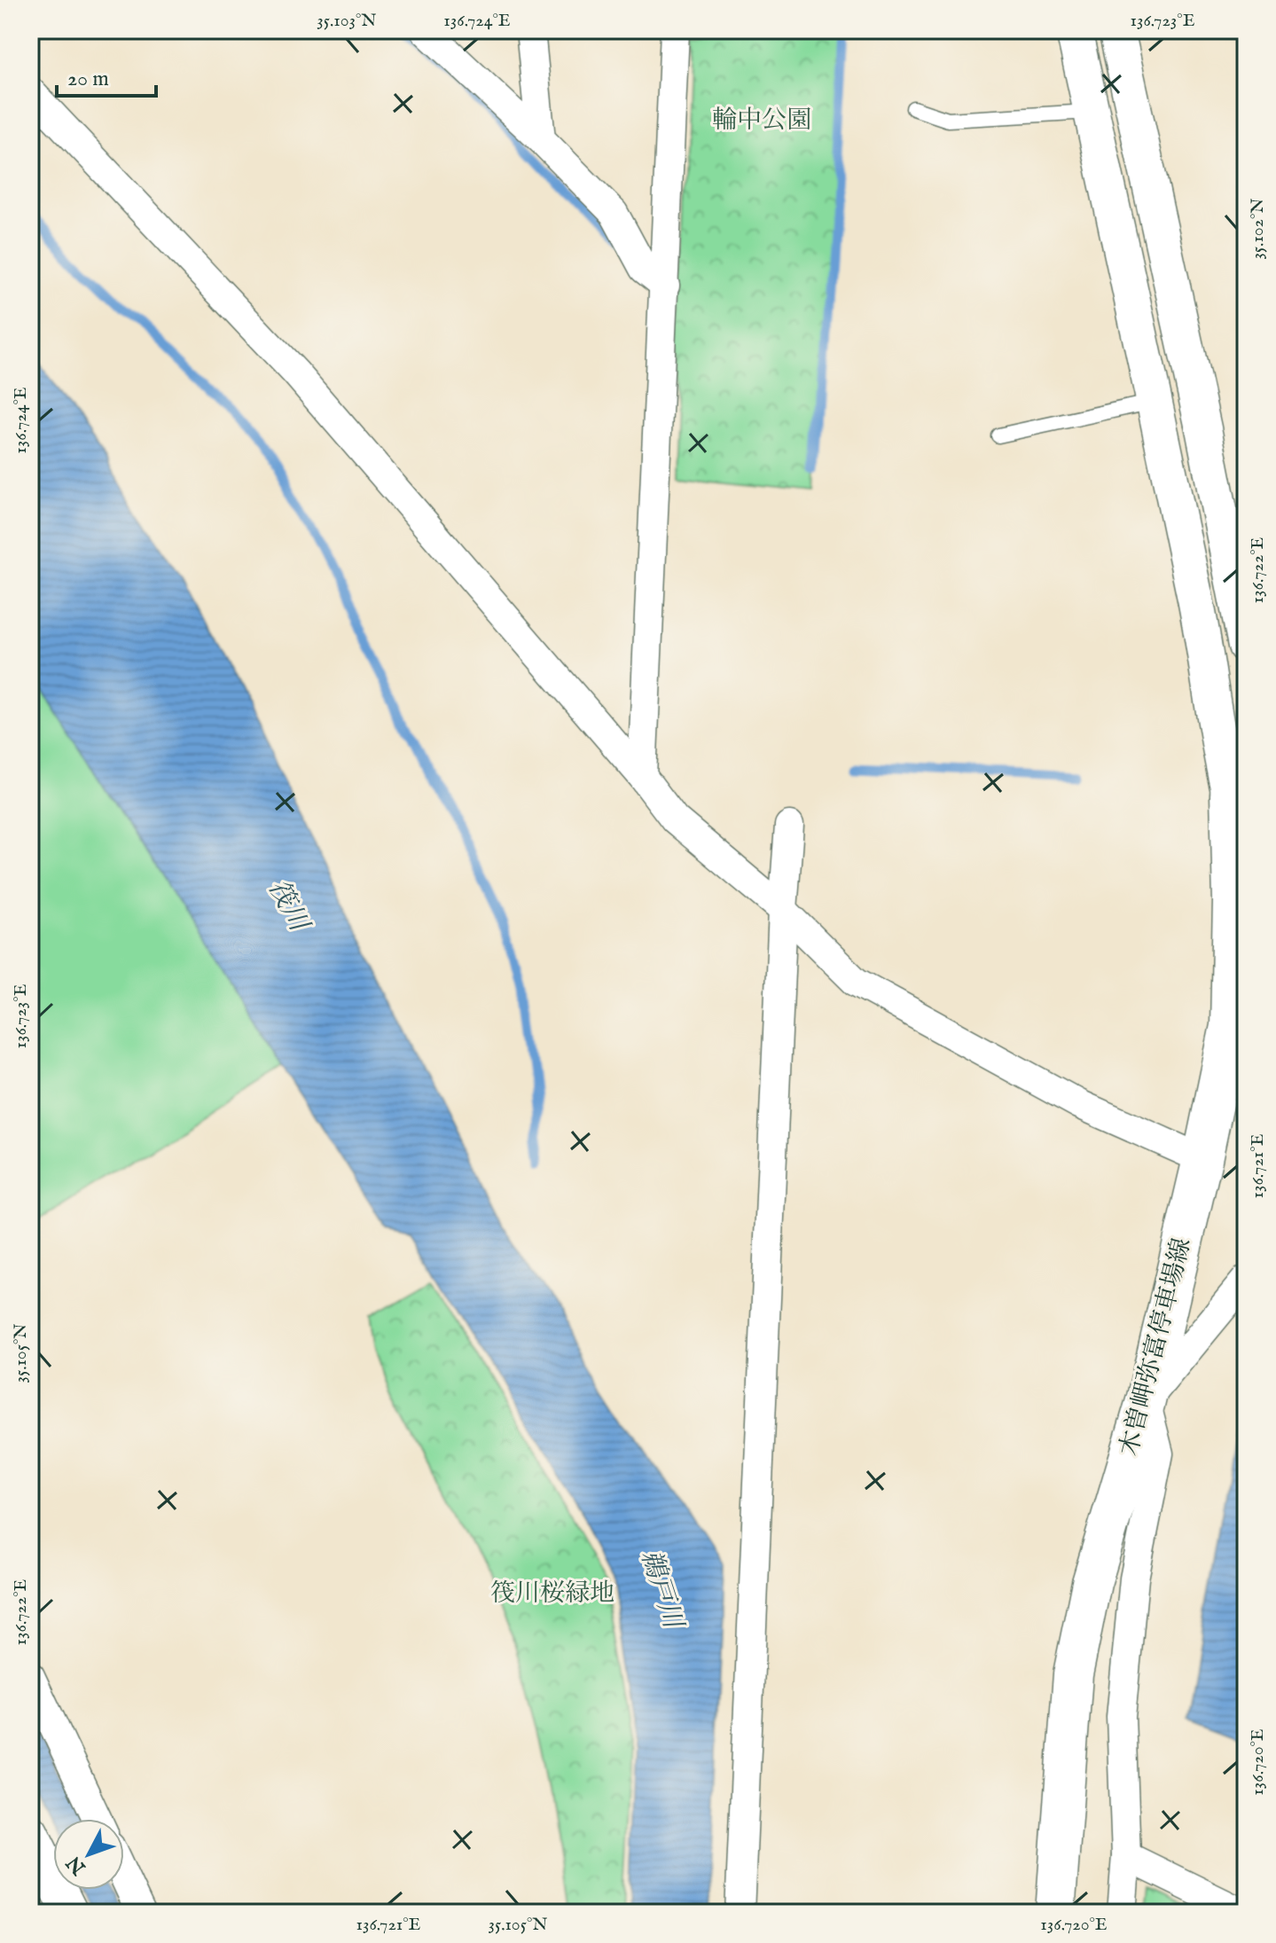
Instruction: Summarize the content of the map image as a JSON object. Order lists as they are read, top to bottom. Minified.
{"streets":{"main road":["木曽岬弥富停車場線"]},"water":["筏川","鵜戸川"],"parks":["輪中公園","筏川桜緑地"],"scale_bar":"20 m","north":"bottom left","coordinates":["35.103°N","136.724°E","136.723°E","35.102°N","136.722°E","136.721°E","35.105°N","136.720°E"]}
